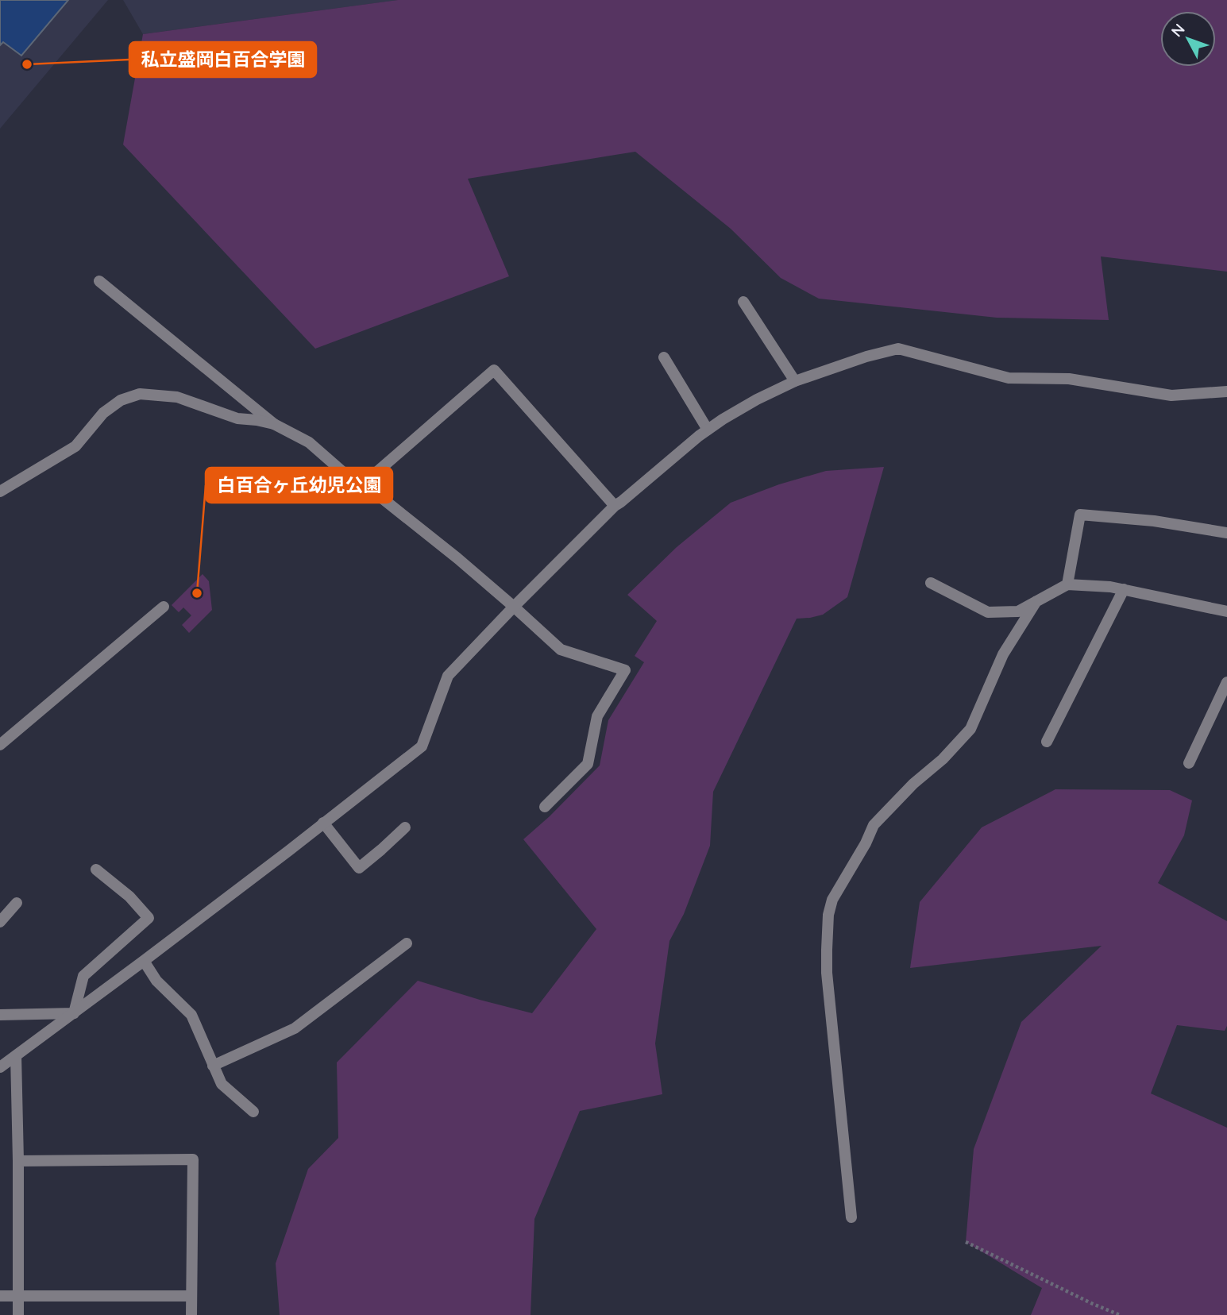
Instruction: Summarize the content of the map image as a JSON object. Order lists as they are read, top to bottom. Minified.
{"places":["私立盛岡白百合学園","白百合ヶ丘幼児公園"],"north":"top left"}
